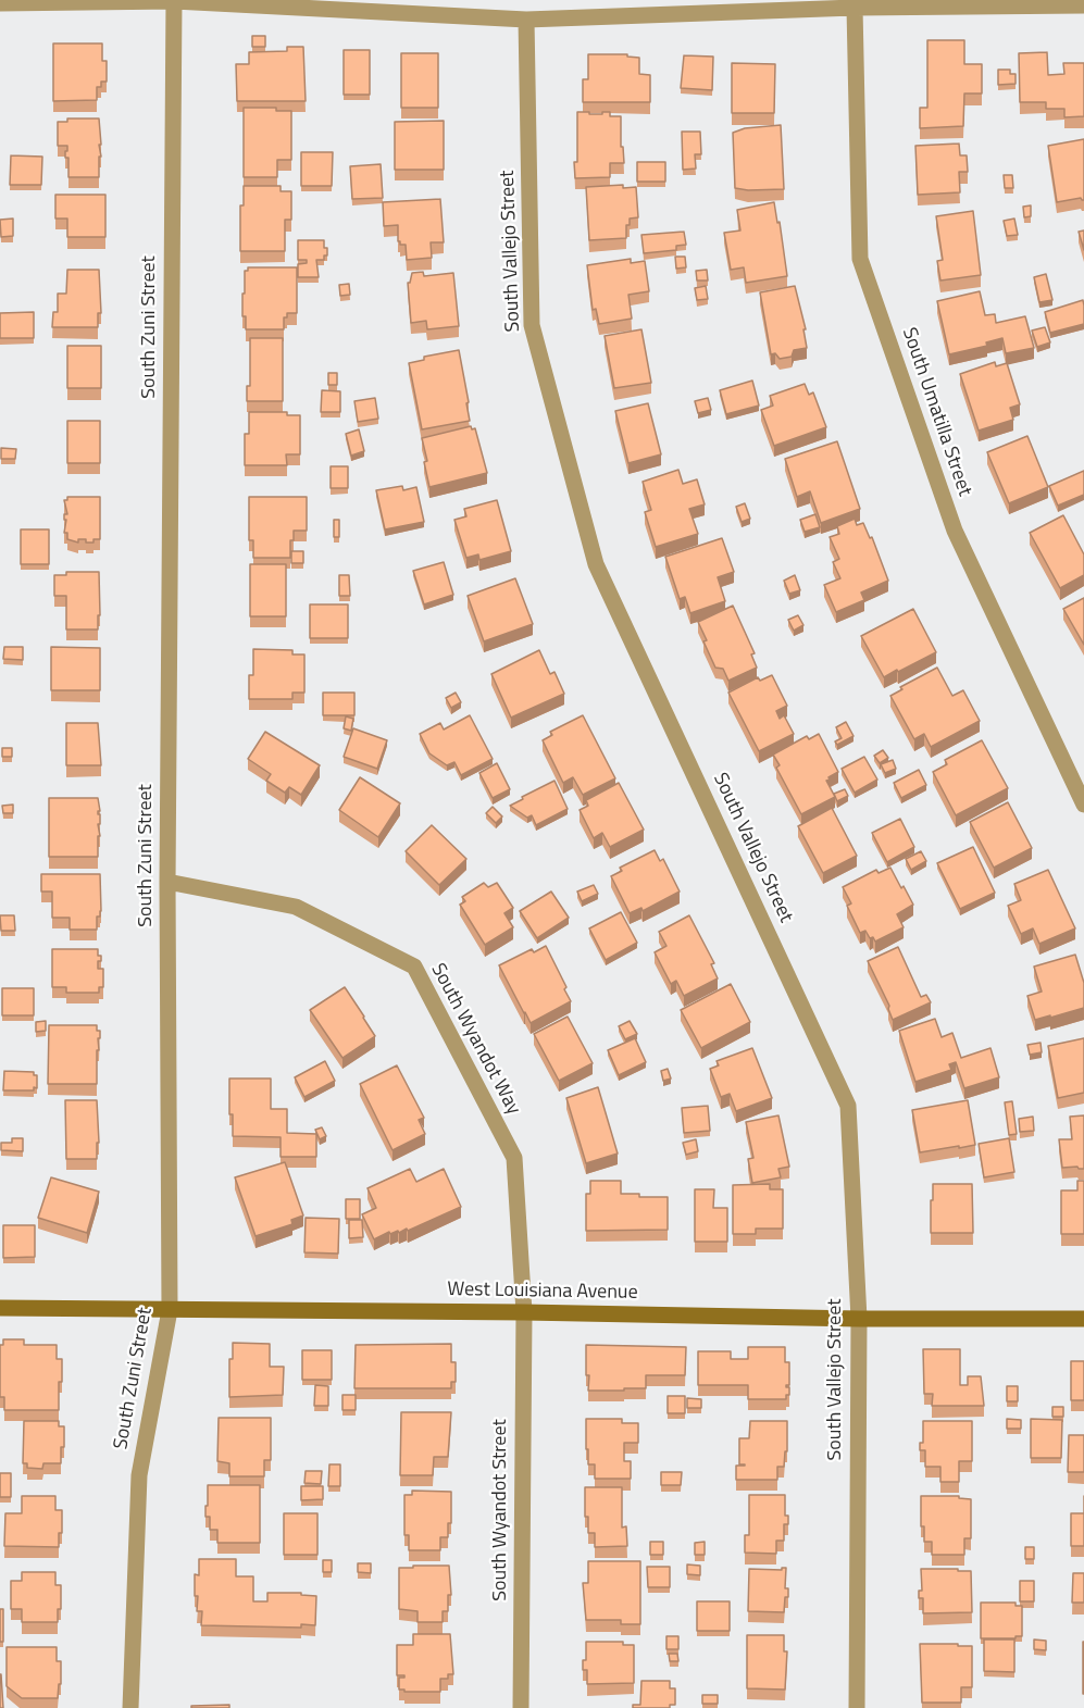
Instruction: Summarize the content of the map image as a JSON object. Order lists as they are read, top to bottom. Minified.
{"streets":{"street":["South Vallejo Street","South Zuni Street","South Umatilla Street","South Wyandot Way","West Louisiana Avenue","South Wyandot Street"]},"crossings":[["South Vallejo Street","West Louisiana Avenue"],["South Zuni Street","South Wyandot Way"],["South Zuni Street","West Louisiana Avenue"],["South Wyandot Way","West Louisiana Avenue"],["South Wyandot Way","South Wyandot Street"],["West Louisiana Avenue","South Wyandot Street"]]}
